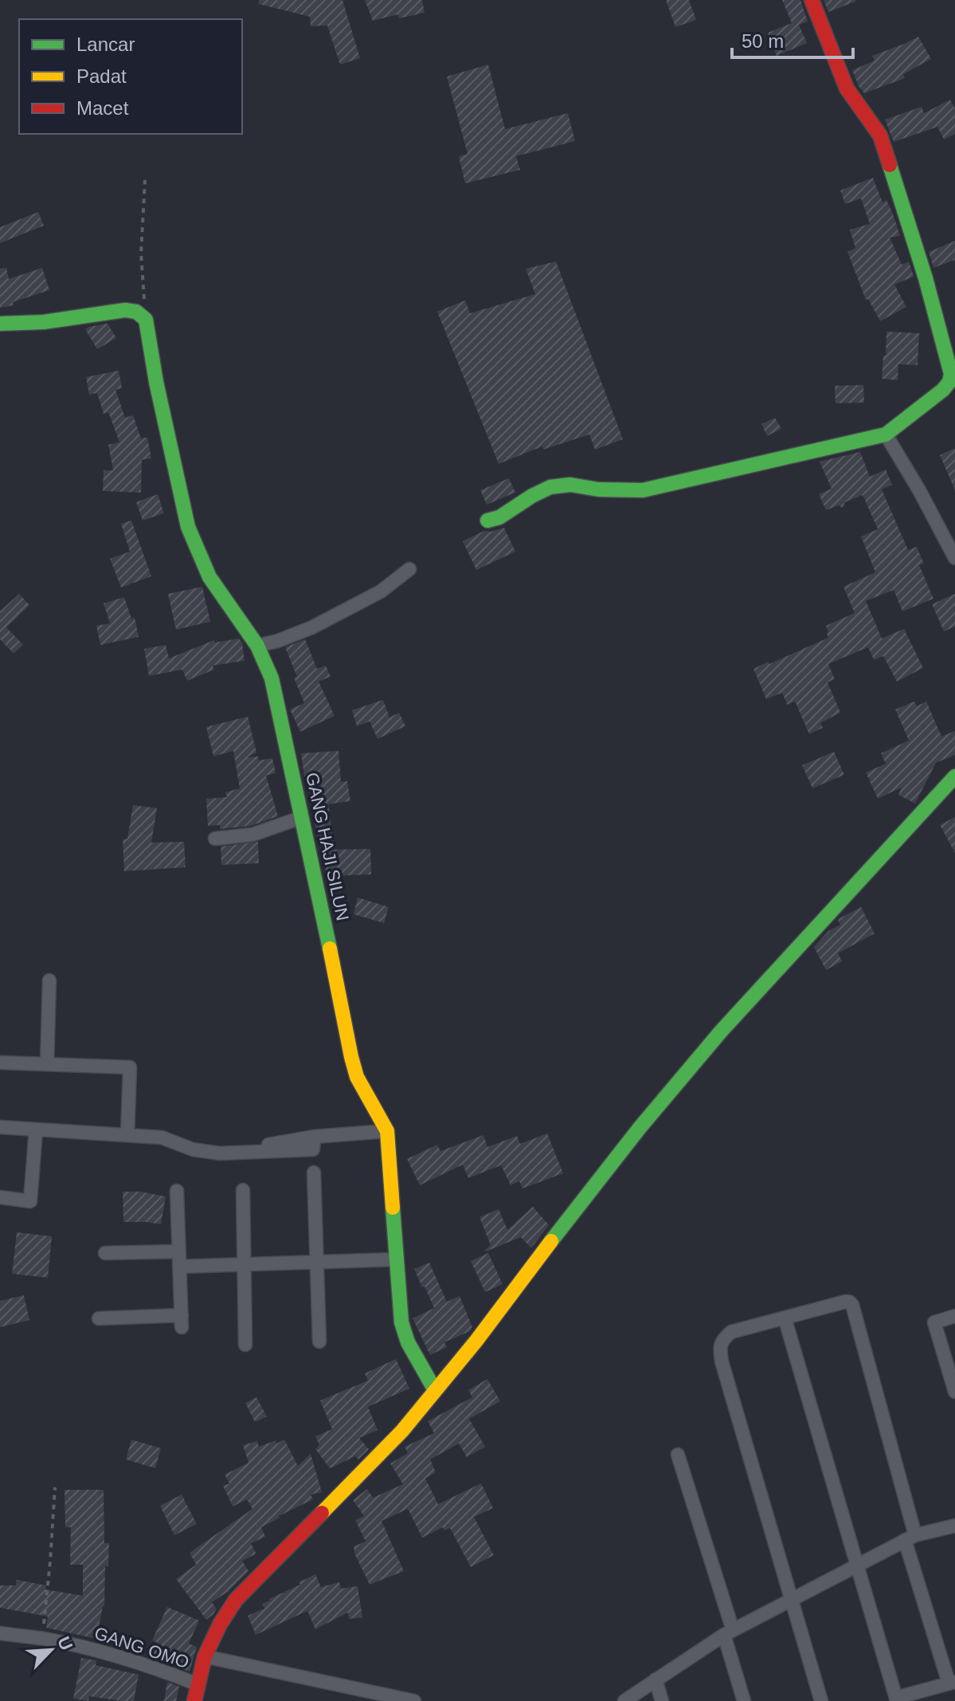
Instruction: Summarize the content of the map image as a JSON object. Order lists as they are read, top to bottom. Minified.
{"streets":{"street":["GANG HAJI SILUN","GANG OMO"]},"legend":["Lancar","Padat","Macet"],"scale_bar":"50 m","north":"top right"}
